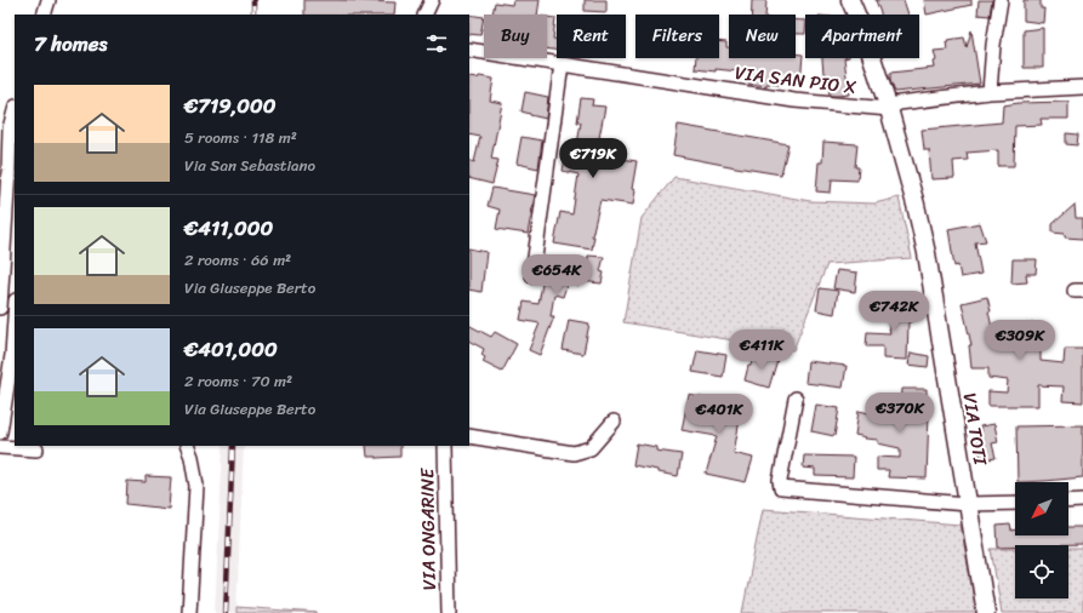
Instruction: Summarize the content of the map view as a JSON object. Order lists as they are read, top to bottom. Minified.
{"streets":{"main road":["VIA TOTI"],"street":["VIA SAN PIO X","VIA ONGARINE"]},"crossings":[["VIA SAN PIO X","VIA TOTI"]],"north":"bottom left","page":{"chip":["Buy","Rent","Filters","New","Apartment"],"heading":"7 homes","list":[{"name":"€719,000","note":"5 rooms · 118 m² · Via San Sebastiano"},{"name":"€411,000","note":"2 rooms · 66 m² · Via Giuseppe Berto"},{"name":"€401,000","note":"2 rooms · 70 m² · Via Giuseppe Berto"}],"price":["€719K","€654K","€742K","€309K","€411K","€370K","€401K"]}}
